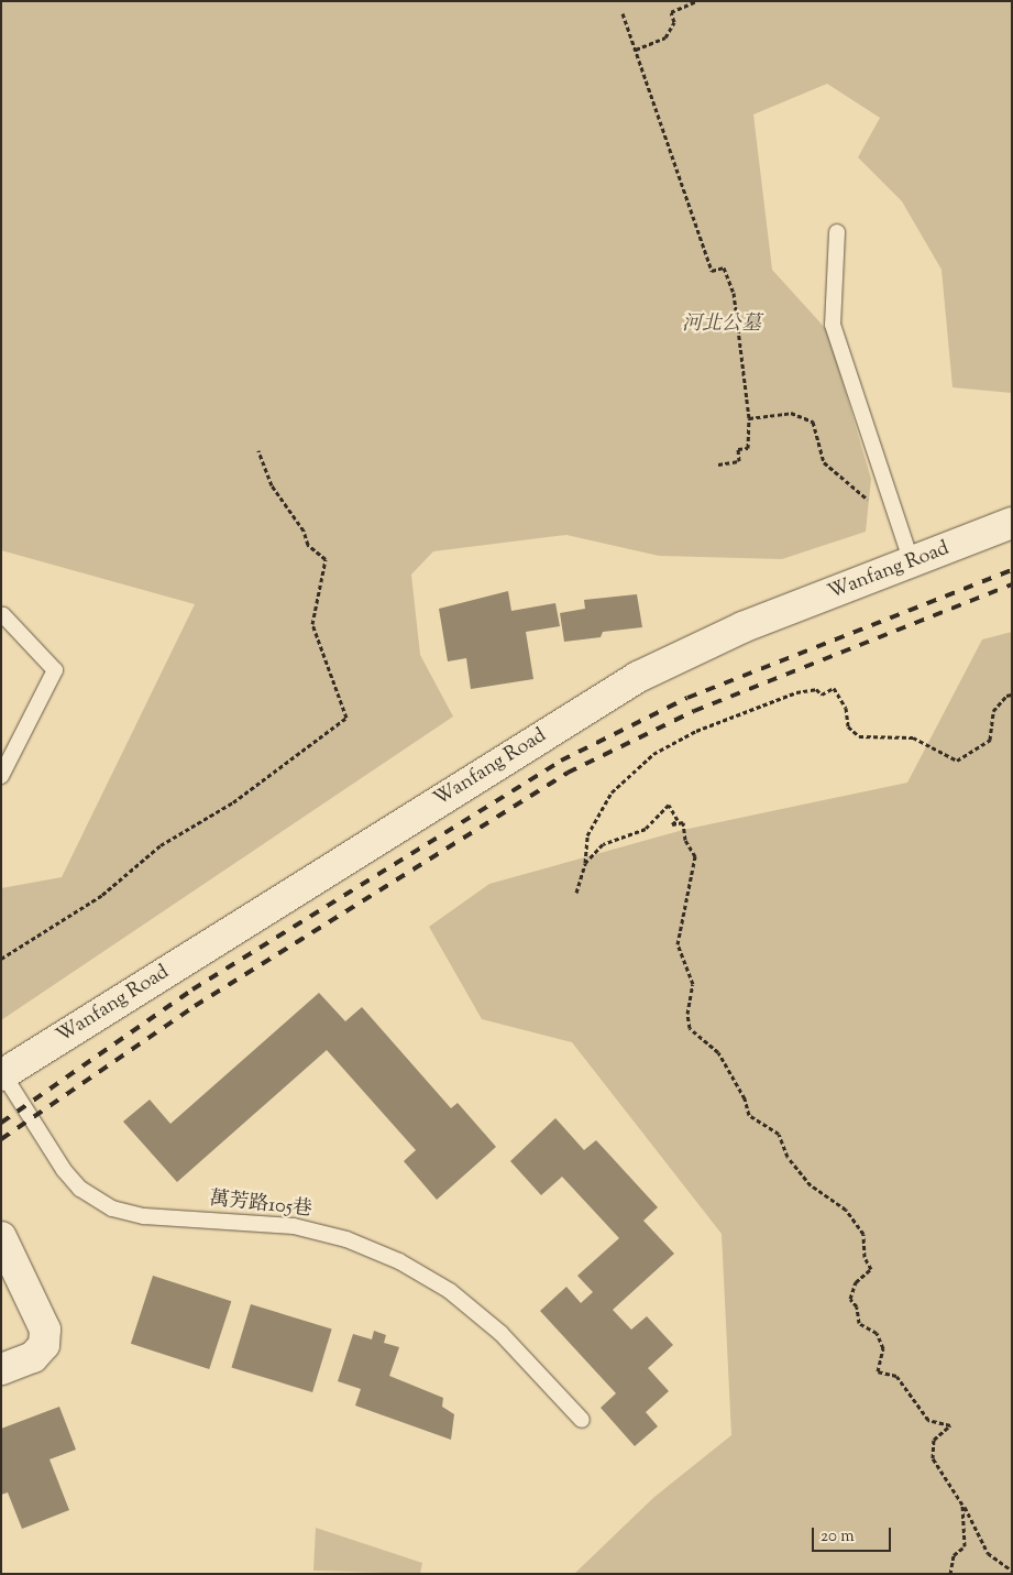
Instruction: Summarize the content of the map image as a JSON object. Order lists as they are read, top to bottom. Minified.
{"streets":{"street":["Wanfang Road"],"lane":["萬芳路105巷"]},"crossings":[["Wanfang Road","萬芳路105巷"]],"parks":["河北公墓"],"scale_bar":"20 m"}
